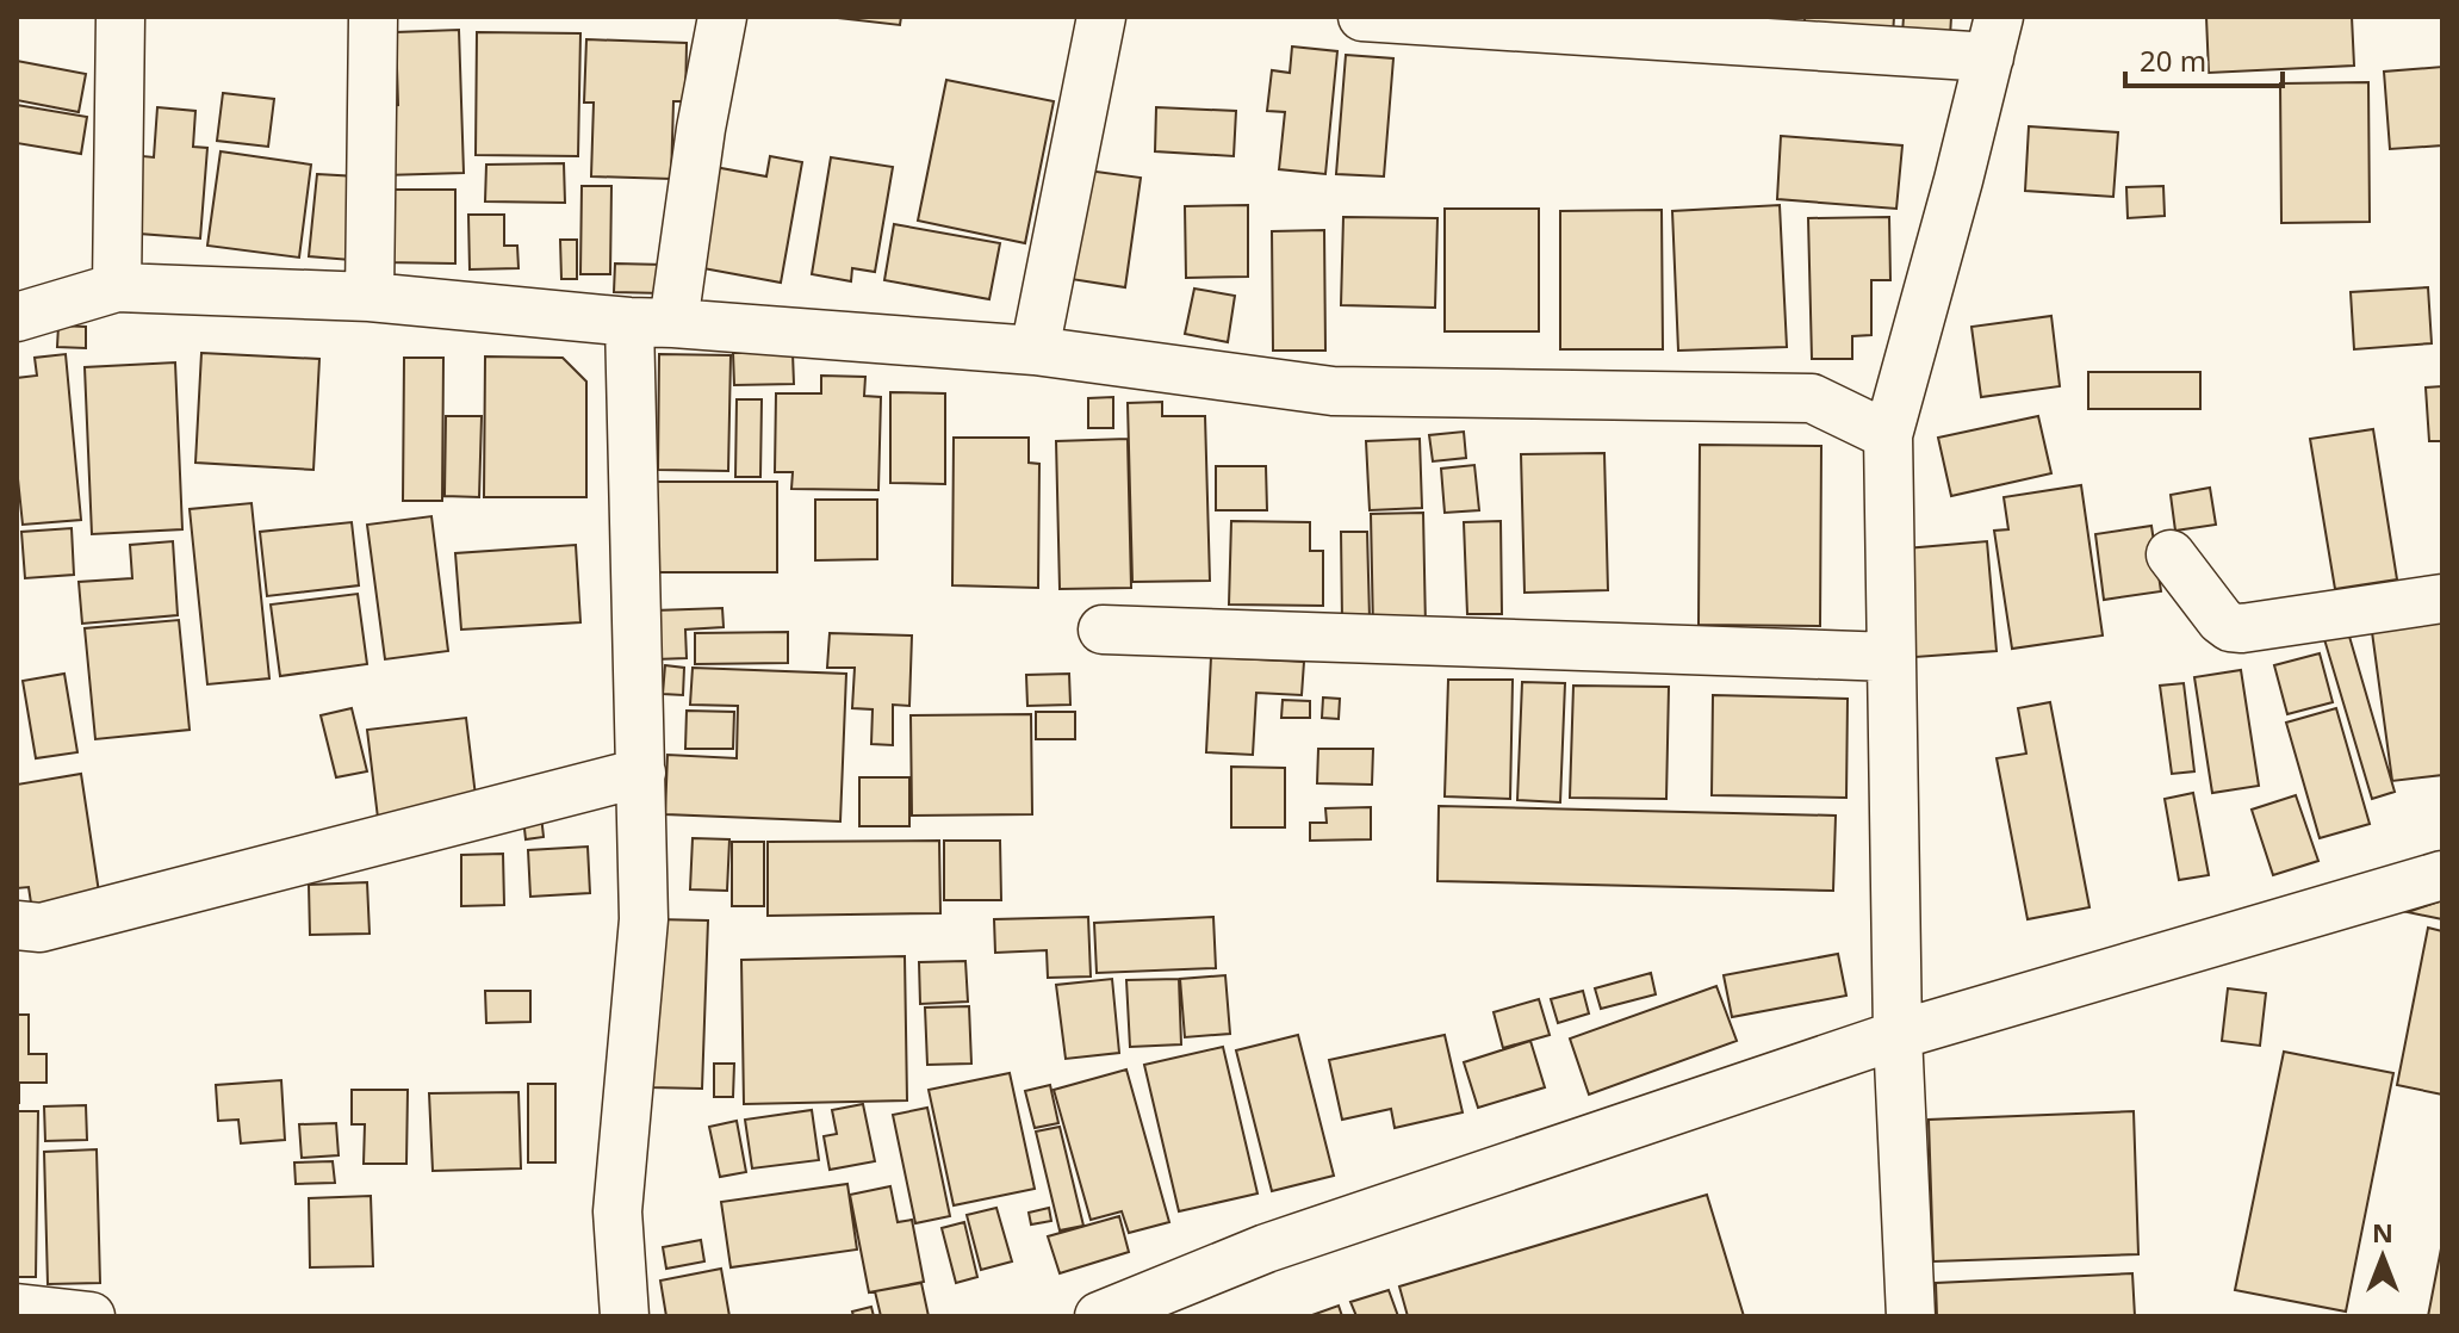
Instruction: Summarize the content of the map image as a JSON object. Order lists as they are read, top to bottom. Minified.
{"scale_bar":"20 m","north":"top"}
